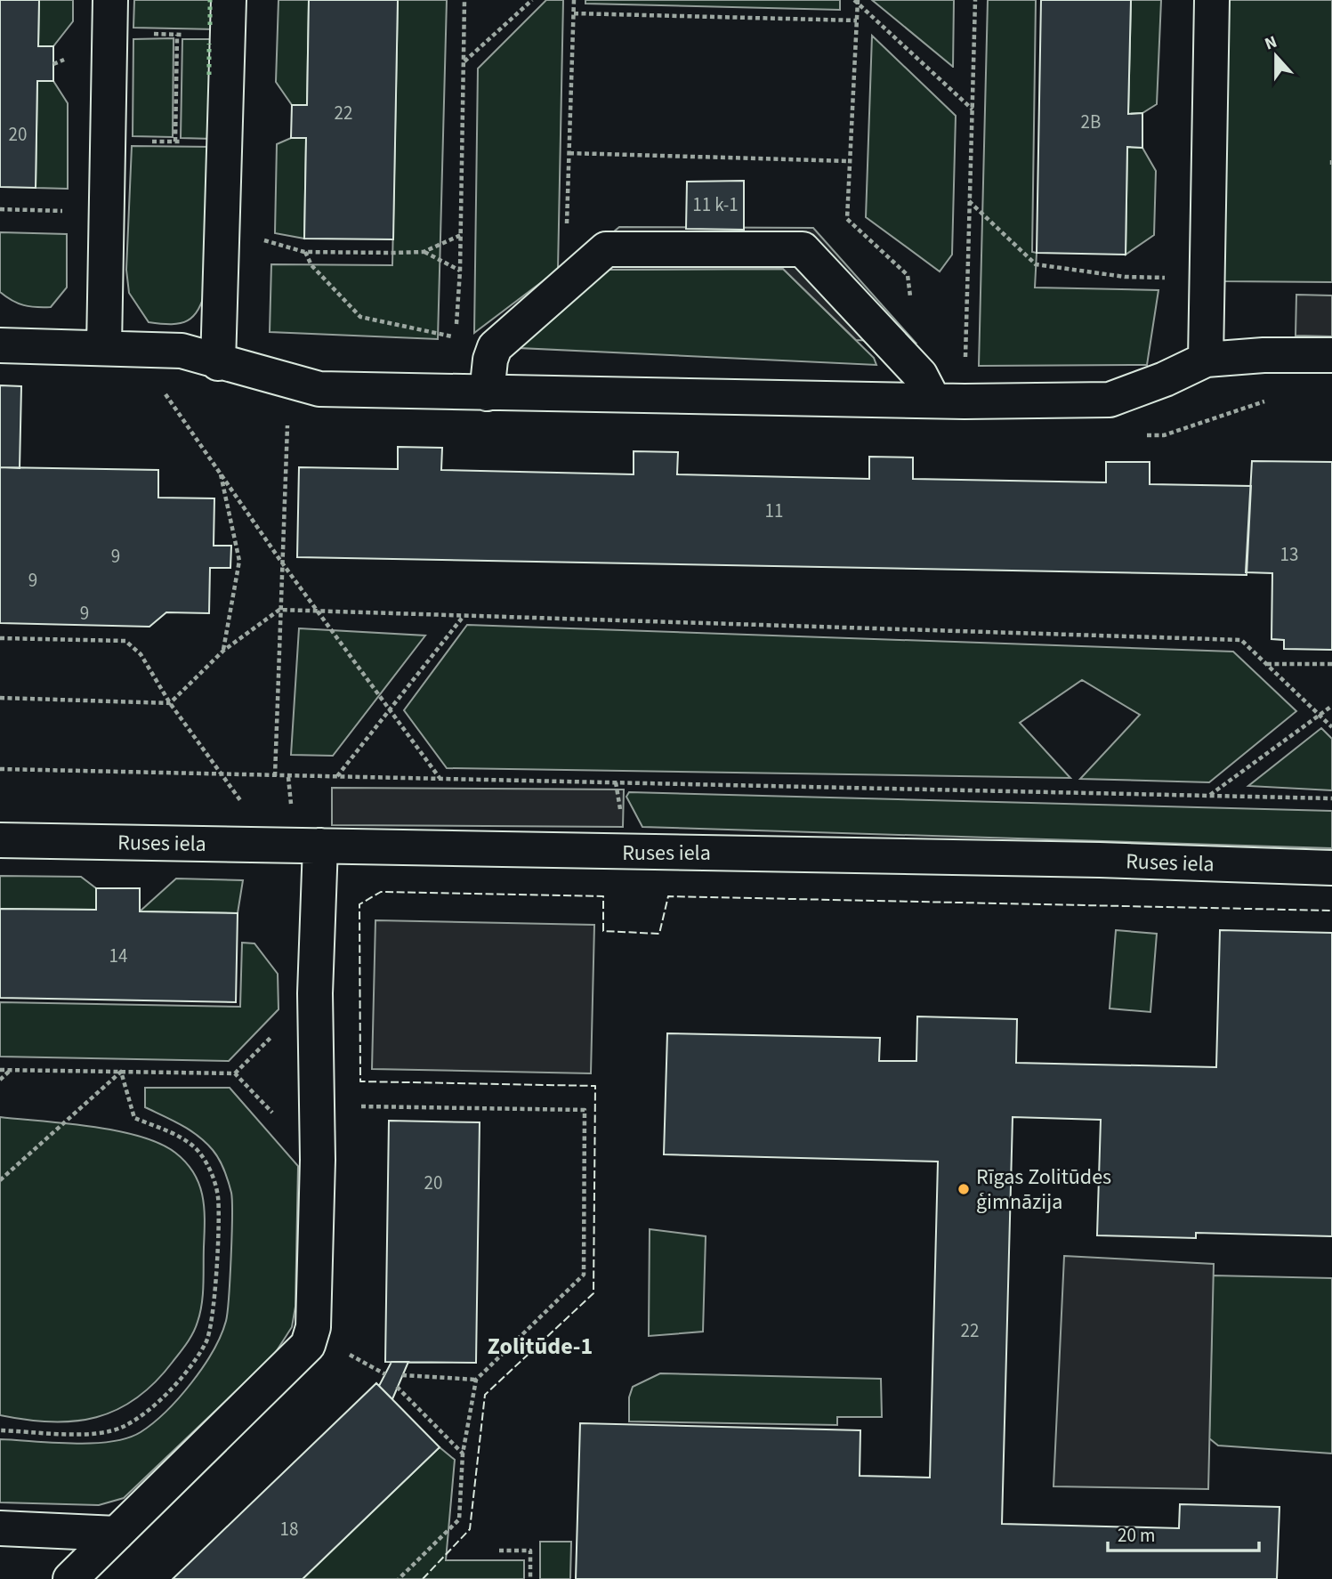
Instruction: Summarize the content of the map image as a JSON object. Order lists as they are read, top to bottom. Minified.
{"streets":{"street":["Ruses iela"]},"districts":["Zolitūde-1"],"places":["Rīgas Zolitūdes ģimnāzija"],"house_numbers":["22","2B","20","11 k-1","11","13","9","9","9","14","20","22","18"],"scale_bar":"20 m","north":"top"}
